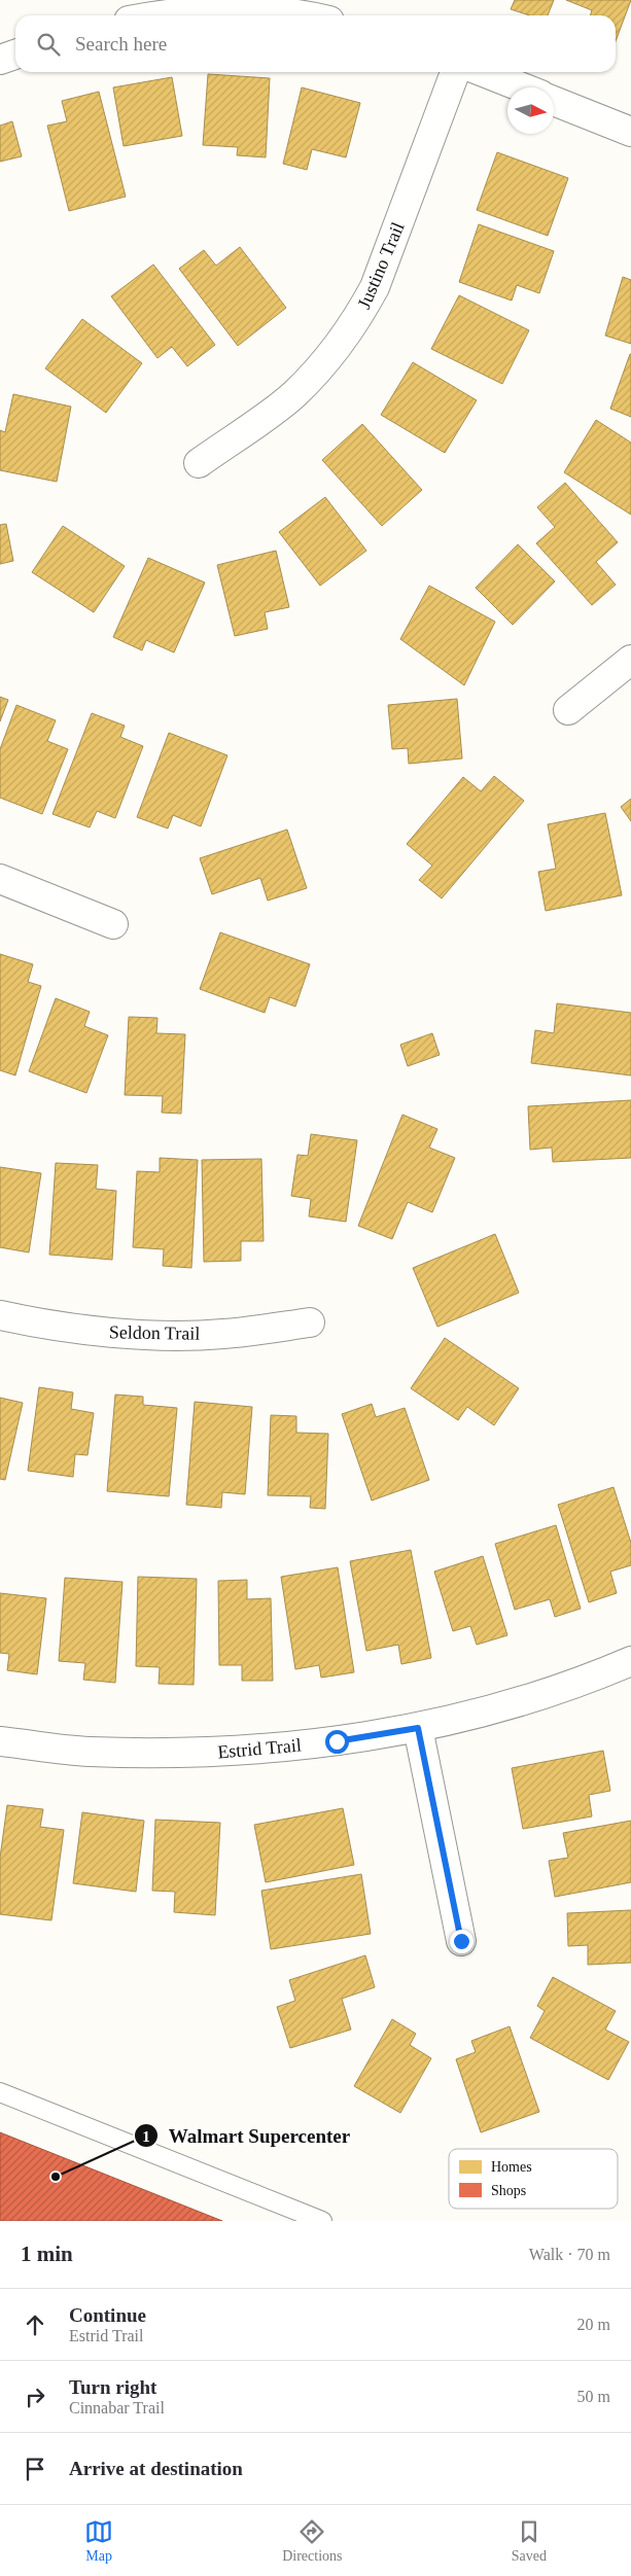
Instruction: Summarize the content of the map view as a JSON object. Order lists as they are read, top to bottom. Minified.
{"streets":{"street":["Justino Trail","Seldon Trail","Estrid Trail"]},"places":["Walmart Supercenter"],"legend":["Homes","Shops"],"north":"right","page":{"search":"Search here","heading":["1 min","Walk · 70 m"],"list":[["Continue","Estrid Trail","20 m"],["Turn right","Cinnabar Trail","50 m"],"Arrive at destination"],"nav":["Map","Directions","Saved"]}}
